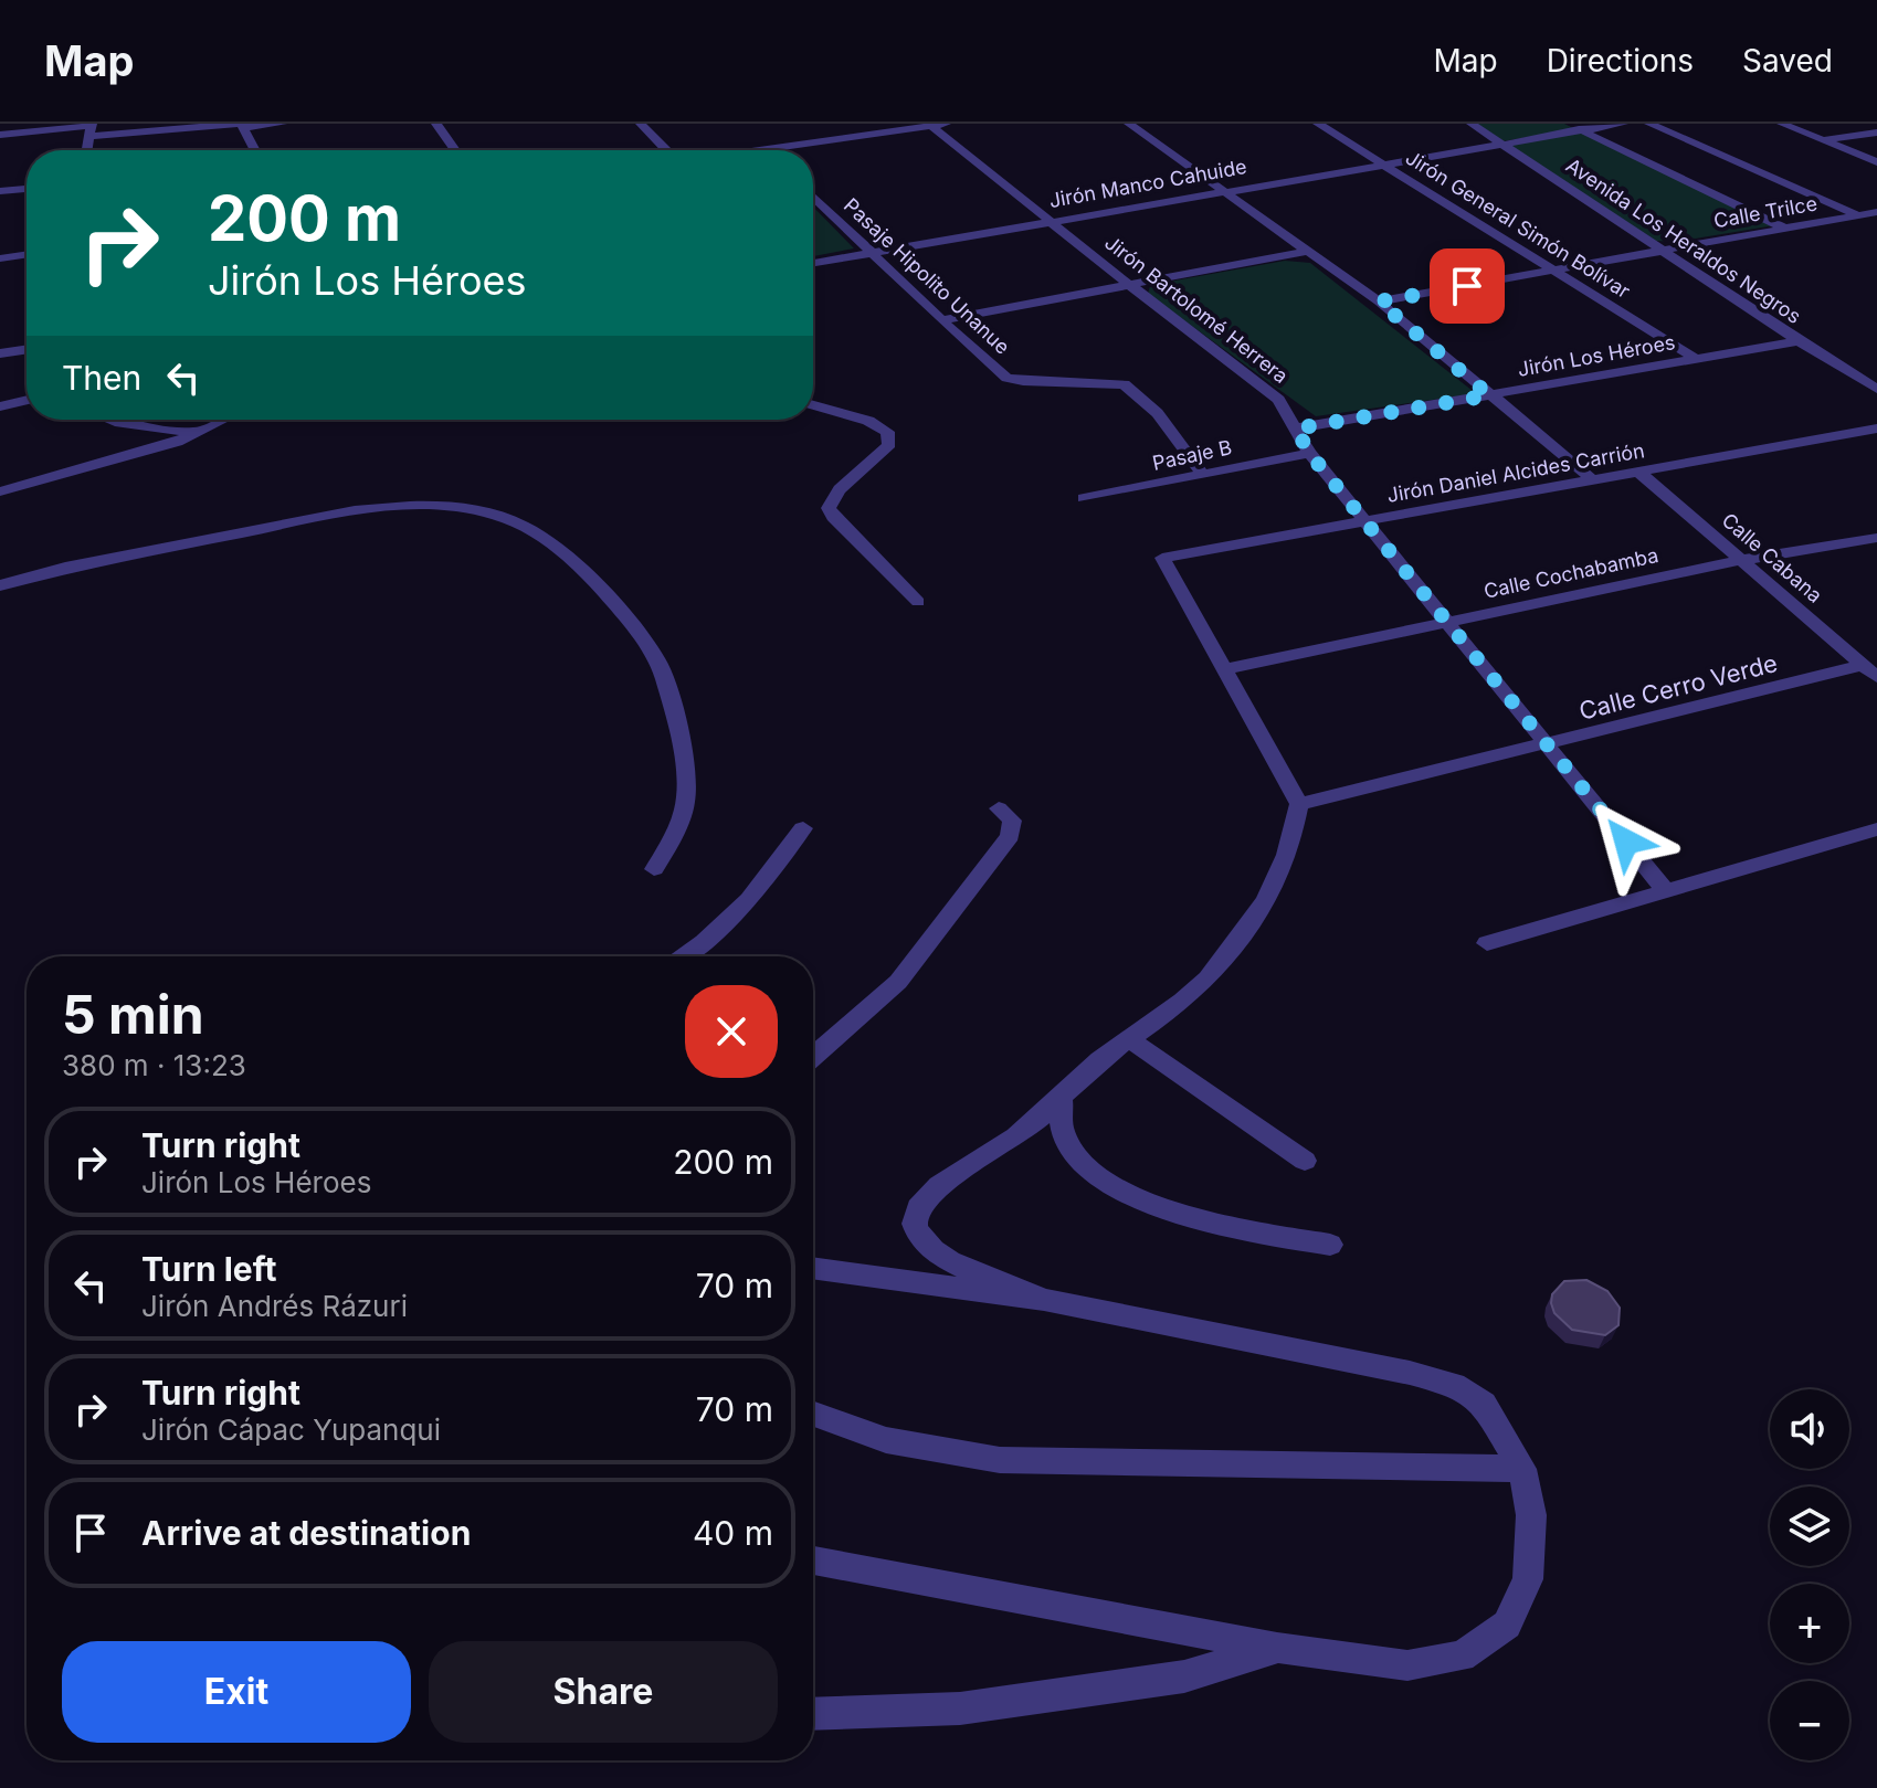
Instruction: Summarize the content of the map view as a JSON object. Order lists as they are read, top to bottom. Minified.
{"streets":{"street":["Jirón Manco Cahuide","Calle Trilce","Jirón General Simón Bolívar","Avenida Los Heraldos Negros","Pasaje Hipolito Unanue","Jirón Bartolomé Herrera","Jirón Los Héroes","Pasaje B","Jirón Daniel Alcides Carrión","Calle Cabana","Calle Cochabamba","Calle Cerro Verde"]},"crossings":[["Jirón Manco Cahuide","Jirón General Simón Bolívar"],["Jirón Manco Cahuide","Avenida Los Heraldos Negros"],["Jirón Manco Cahuide","Pasaje Hipolito Unanue"],["Jirón Manco Cahuide","Jirón Bartolomé Herrera"],["Calle Trilce","Jirón General Simón Bolívar"],["Calle Trilce","Avenida Los Heraldos Negros"],["Jirón General Simón Bolívar","Jirón Los Héroes"],["Avenida Los Heraldos Negros","Jirón Los Héroes"],["Pasaje Hipolito Unanue","Pasaje B"],["Jirón Bartolomé Herrera","Jirón Los Héroes"],["Jirón Bartolomé Herrera","Pasaje B"],["Jirón Bartolomé Herrera","Jirón Daniel Alcides Carrión"],["Jirón Bartolomé Herrera","Calle Cochabamba"],["Jirón Bartolomé Herrera","Calle Cerro Verde"],["Jirón Daniel Alcides Carrión","Calle Cabana"],["Jirón Daniel Alcides Carrión","Calle Cochabamba"],["Calle Cabana","Calle Cochabamba"],["Calle Cabana","Calle Cerro Verde"]],"page":{"header":"Map","nav":["Map","Directions","Saved"],"turn":["200 m","Jirón Los Héroes"],"then":"Then","heading":["5 min","380 m · 13:23"],"list":[{"name":"Turn right","note":"Jirón Los Héroes","value":"200 m"},{"name":"Turn left","note":"Jirón Andrés Rázuri","value":"70 m"},{"name":"Turn right","note":"Jirón Cápac Yupanqui","value":"70 m"},{"name":"Arrive at destination","value":"40 m"}],"map_buttons":["+","−"],"buttons":["Exit","Share"]}}
